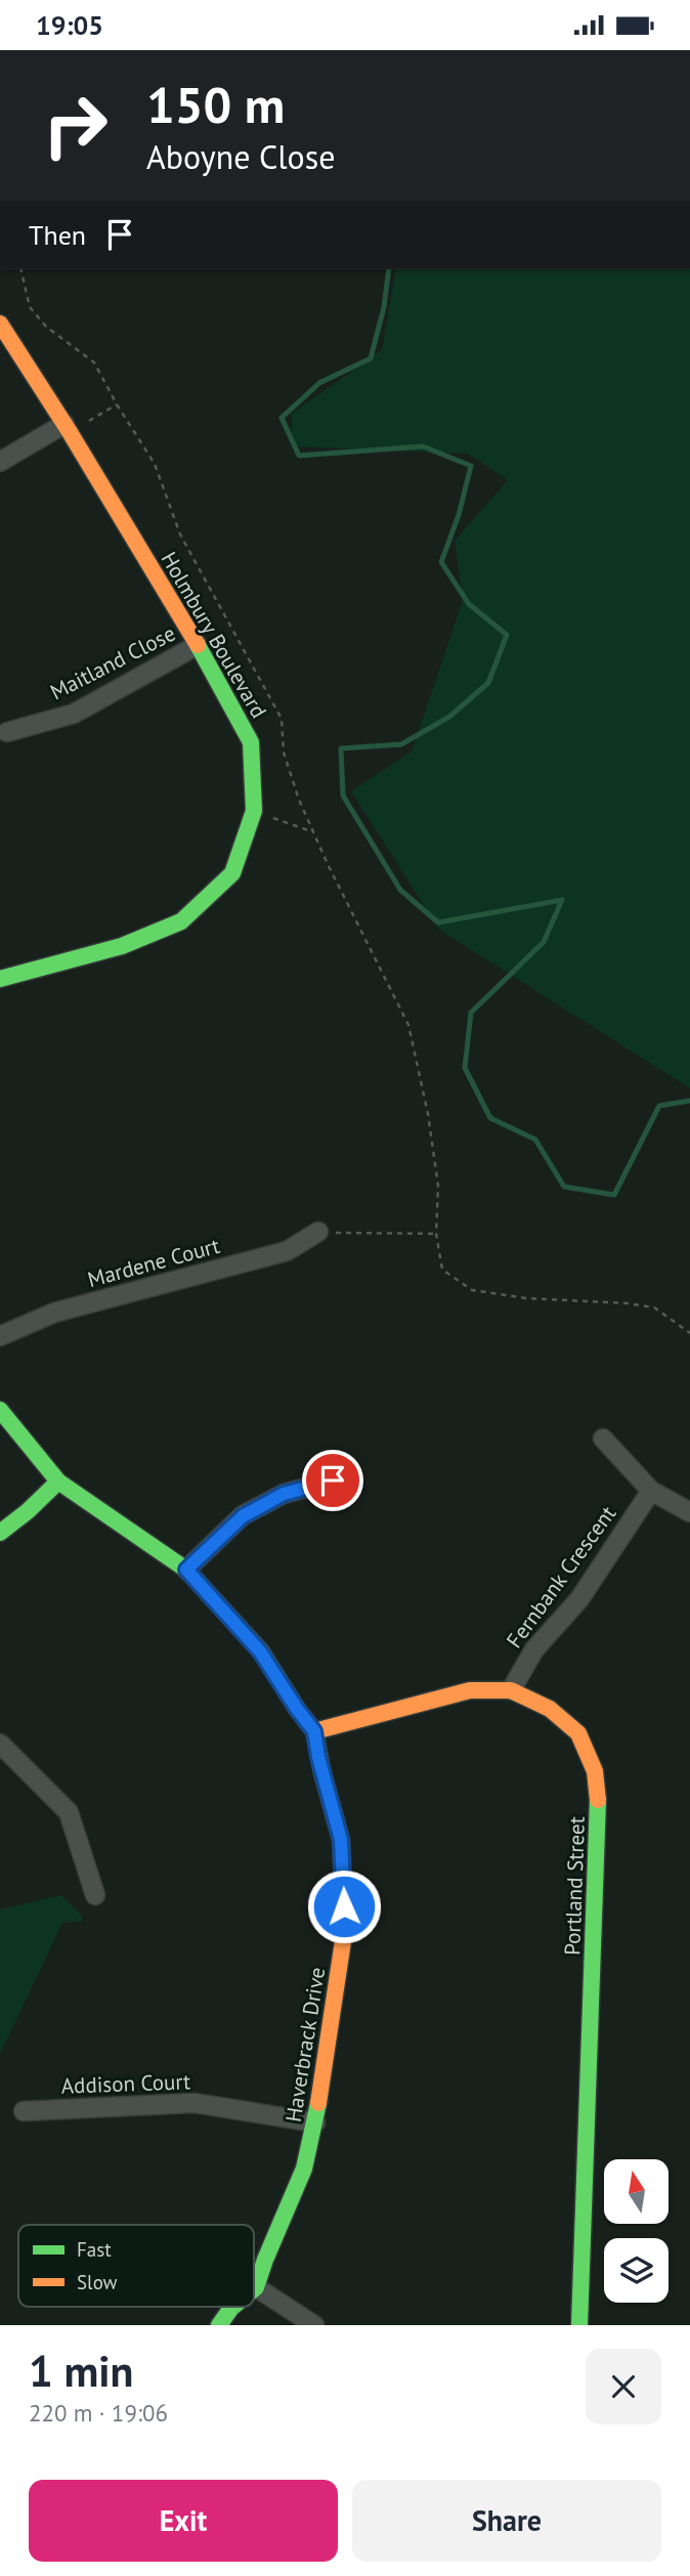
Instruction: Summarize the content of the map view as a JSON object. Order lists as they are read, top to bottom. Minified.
{"streets":{"street":["Holmbury Boulevard","Maitland Close","Mardene Court","Fernbank Crescent","Portland Street","Haverbrack Drive","Addison Court"]},"crossings":[["Holmbury Boulevard","Maitland Close"],["Fernbank Crescent","Portland Street"],["Portland Street","Haverbrack Drive"],["Haverbrack Drive","Addison Court"]],"legend":["Fast","Slow"],"north":"top","page":{"status":"19:05","turn":["150 m","Aboyne Close"],"then":"Then","heading":["1 min","220 m · 19:06"],"buttons":["Exit","Share"]}}
